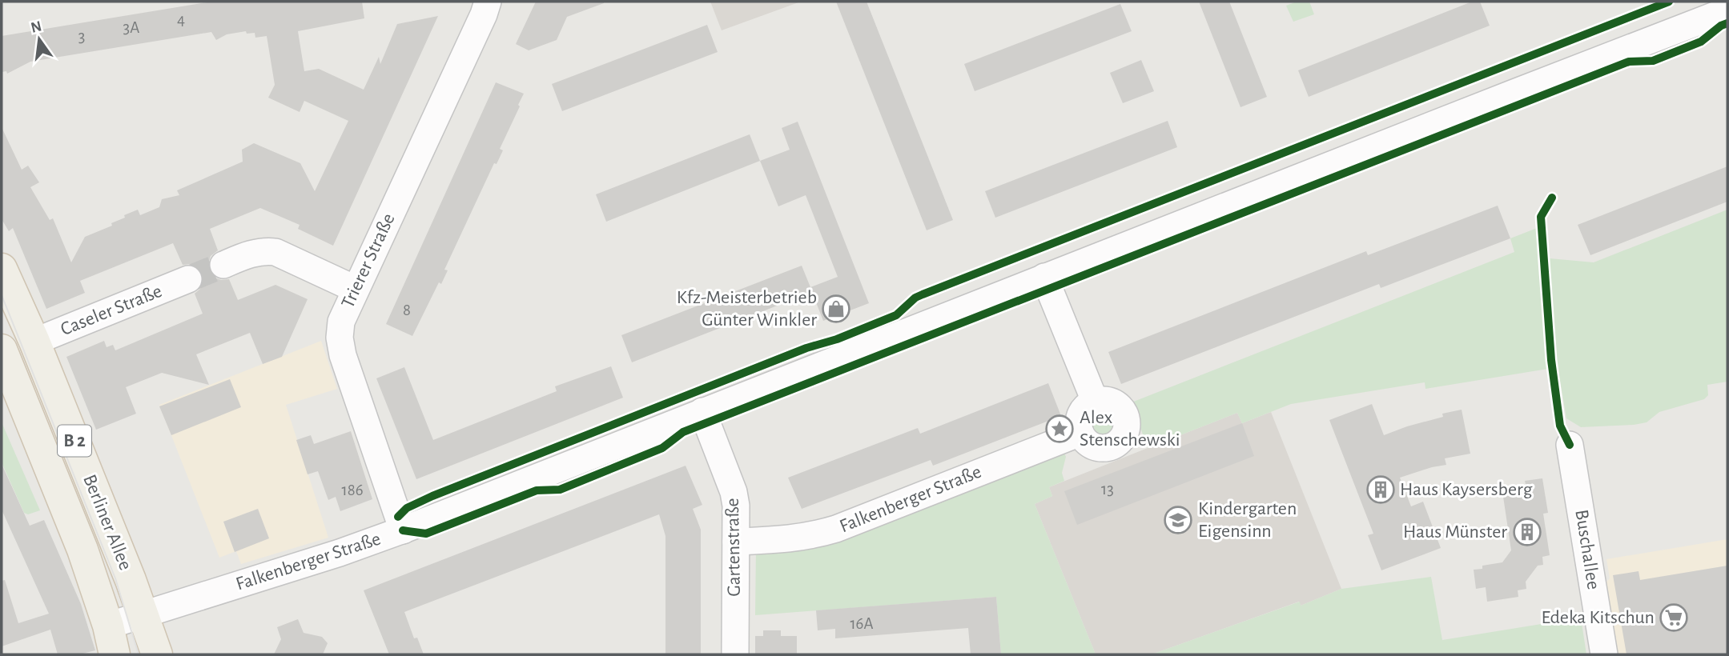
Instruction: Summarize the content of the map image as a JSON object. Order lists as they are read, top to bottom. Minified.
{"streets":{"main road":["B 2","Berliner Allee"],"street":["Trierer Straße","Caseler Straße","Falkenberger Straße","Gartenstraße","Buschallee"]},"crossings":[["Trierer Straße","Falkenberger Straße"],["Caseler Straße","Berliner Allee"],["Falkenberger Straße","Berliner Allee"],["Falkenberger Straße","Gartenstraße"]],"places":{"shop":["Kfz-Meisterbetrieb Günter Winkler"],"place":["Alex Stenschewski"],"building":["Haus Kaysersberg","Haus Münster"],"school or university":["Kindergarten Eigensinn"],"supermarket":["Edeka Kitschun"]},"house_numbers":["4","3A","3","8","13","186","16A"],"north":"top"}
